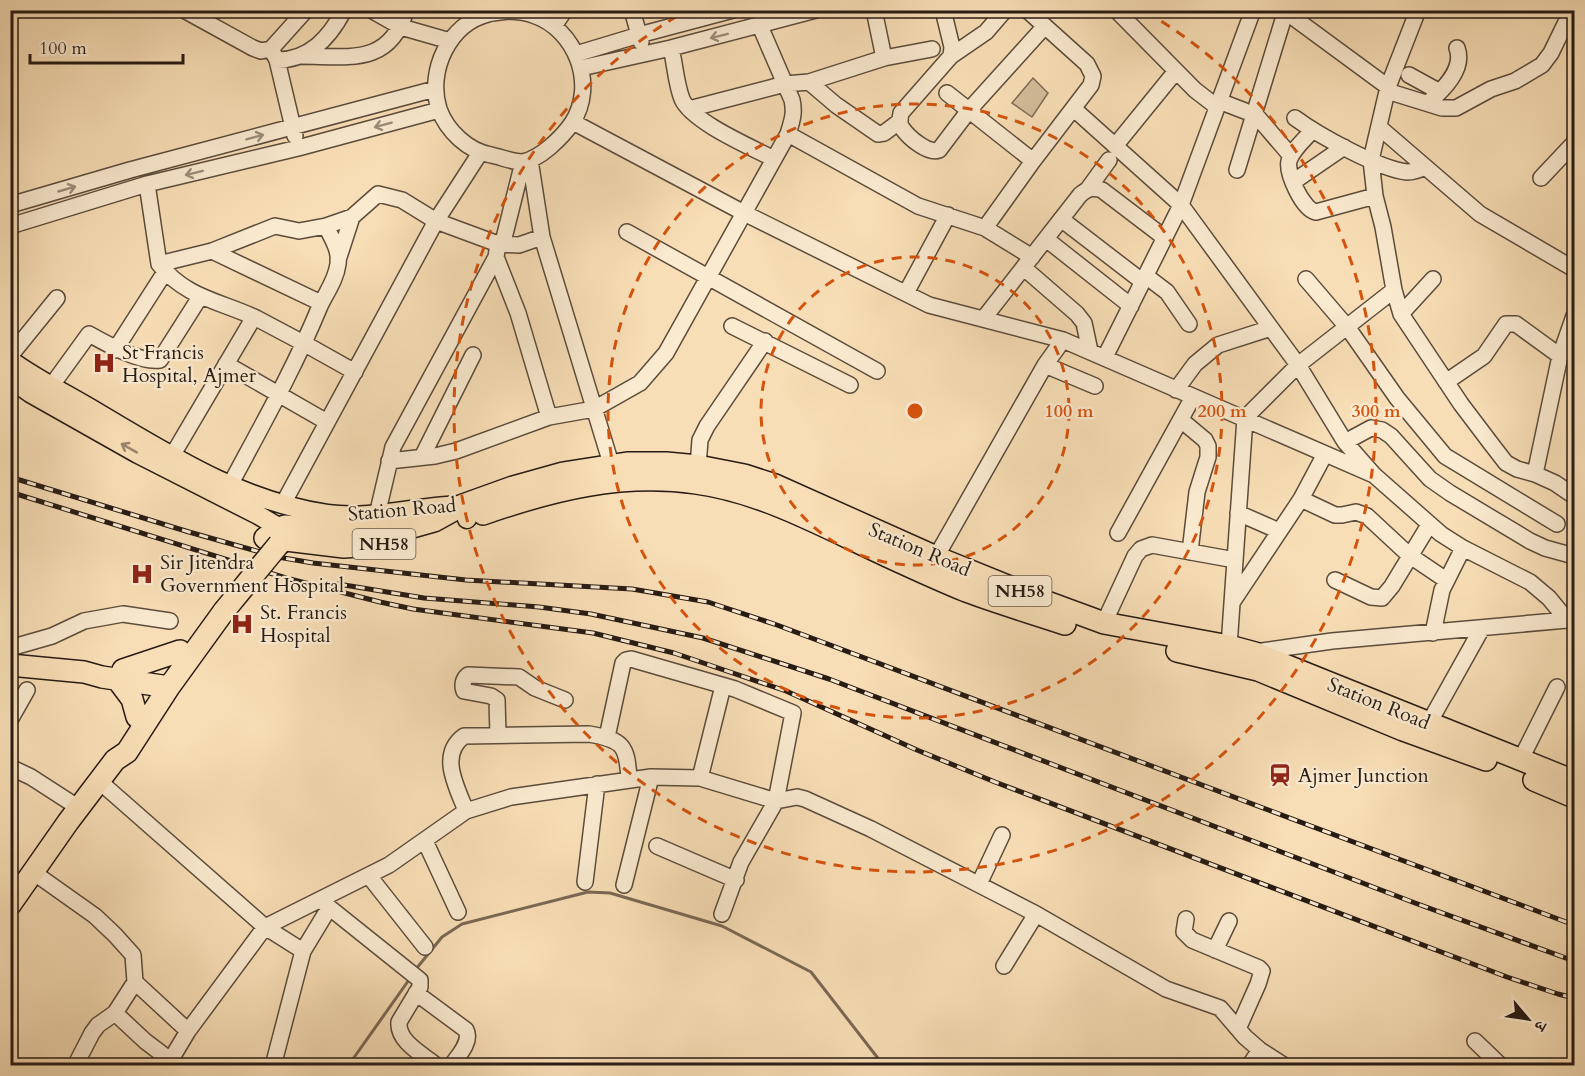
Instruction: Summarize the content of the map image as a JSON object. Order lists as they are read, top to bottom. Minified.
{"streets":{"highway":["Station Road","NH58"]},"places":{"hospital":["St Francis Hospital, Ajmer","Sir Jitendra Government Hospital","St. Francis Hospital"],"station":["Ajmer Junction"]},"scale_bar":"100 m","north":"bottom right","rings":["100 m","200 m","300 m"]}
